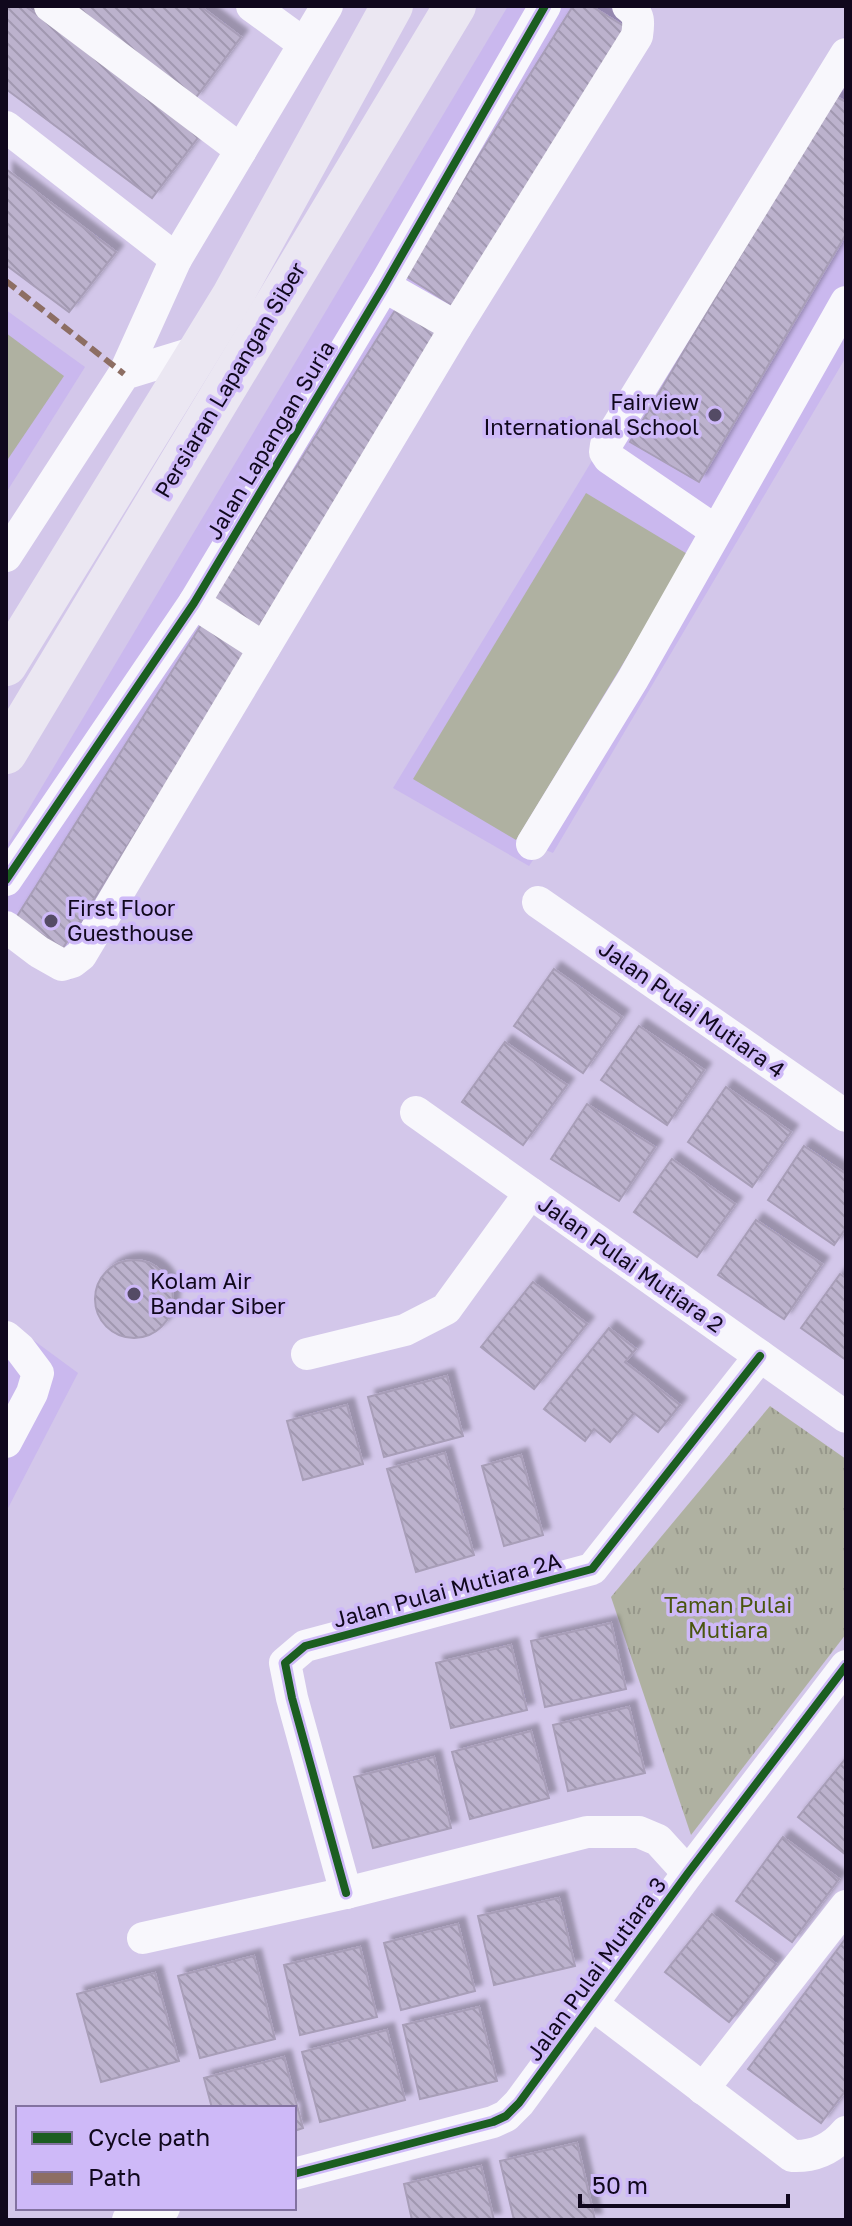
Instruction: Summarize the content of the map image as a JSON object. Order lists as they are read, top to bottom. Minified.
{"streets":{"main road":["Persiaran Lapangan Siber"],"street":["Jalan Lapangan Suria","Jalan Pulai Mutiara 4","Jalan Pulai Mutiara 2","Jalan Pulai Mutiara 2A","Jalan Pulai Mutiara 3"]},"crossings":[["Jalan Pulai Mutiara 2","Jalan Pulai Mutiara 2A"]],"parks":["Taman Pulai Mutiara"],"places":["Fairview International School","First Floor Guesthouse","Kolam Air Bandar Siber"],"legend":["Cycle path","Path"],"scale_bar":"50 m"}
